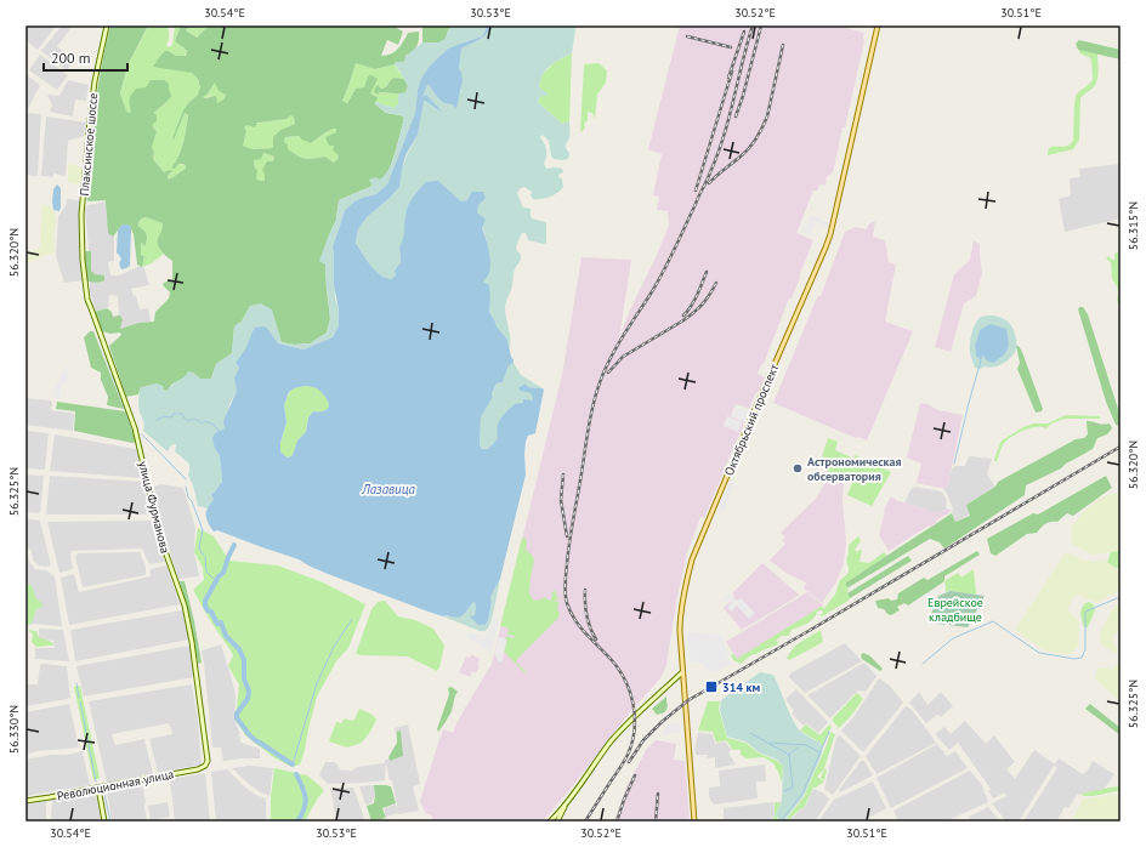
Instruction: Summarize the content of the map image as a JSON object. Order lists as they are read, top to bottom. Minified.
{"streets":{"main road":["Плаксинское шоссе","Октябрьский проспект","улица Фурманова","Революционная улица"]},"crossings":[["Плаксинское шоссе","улица Фурманова"],["улица Фурманова","Революционная улица"]],"water":["Лазавица"],"parks":["Еврейское кладбище"],"places":{"other":["Aстрономическая обсерватория"],"transit":["314 км"]},"scale_bar":"200 m","coordinates":["30.54°E","30.53°E","30.52°E","30.51°E","56.315°N","56.320°N","56.325°N","56.330°N"]}
